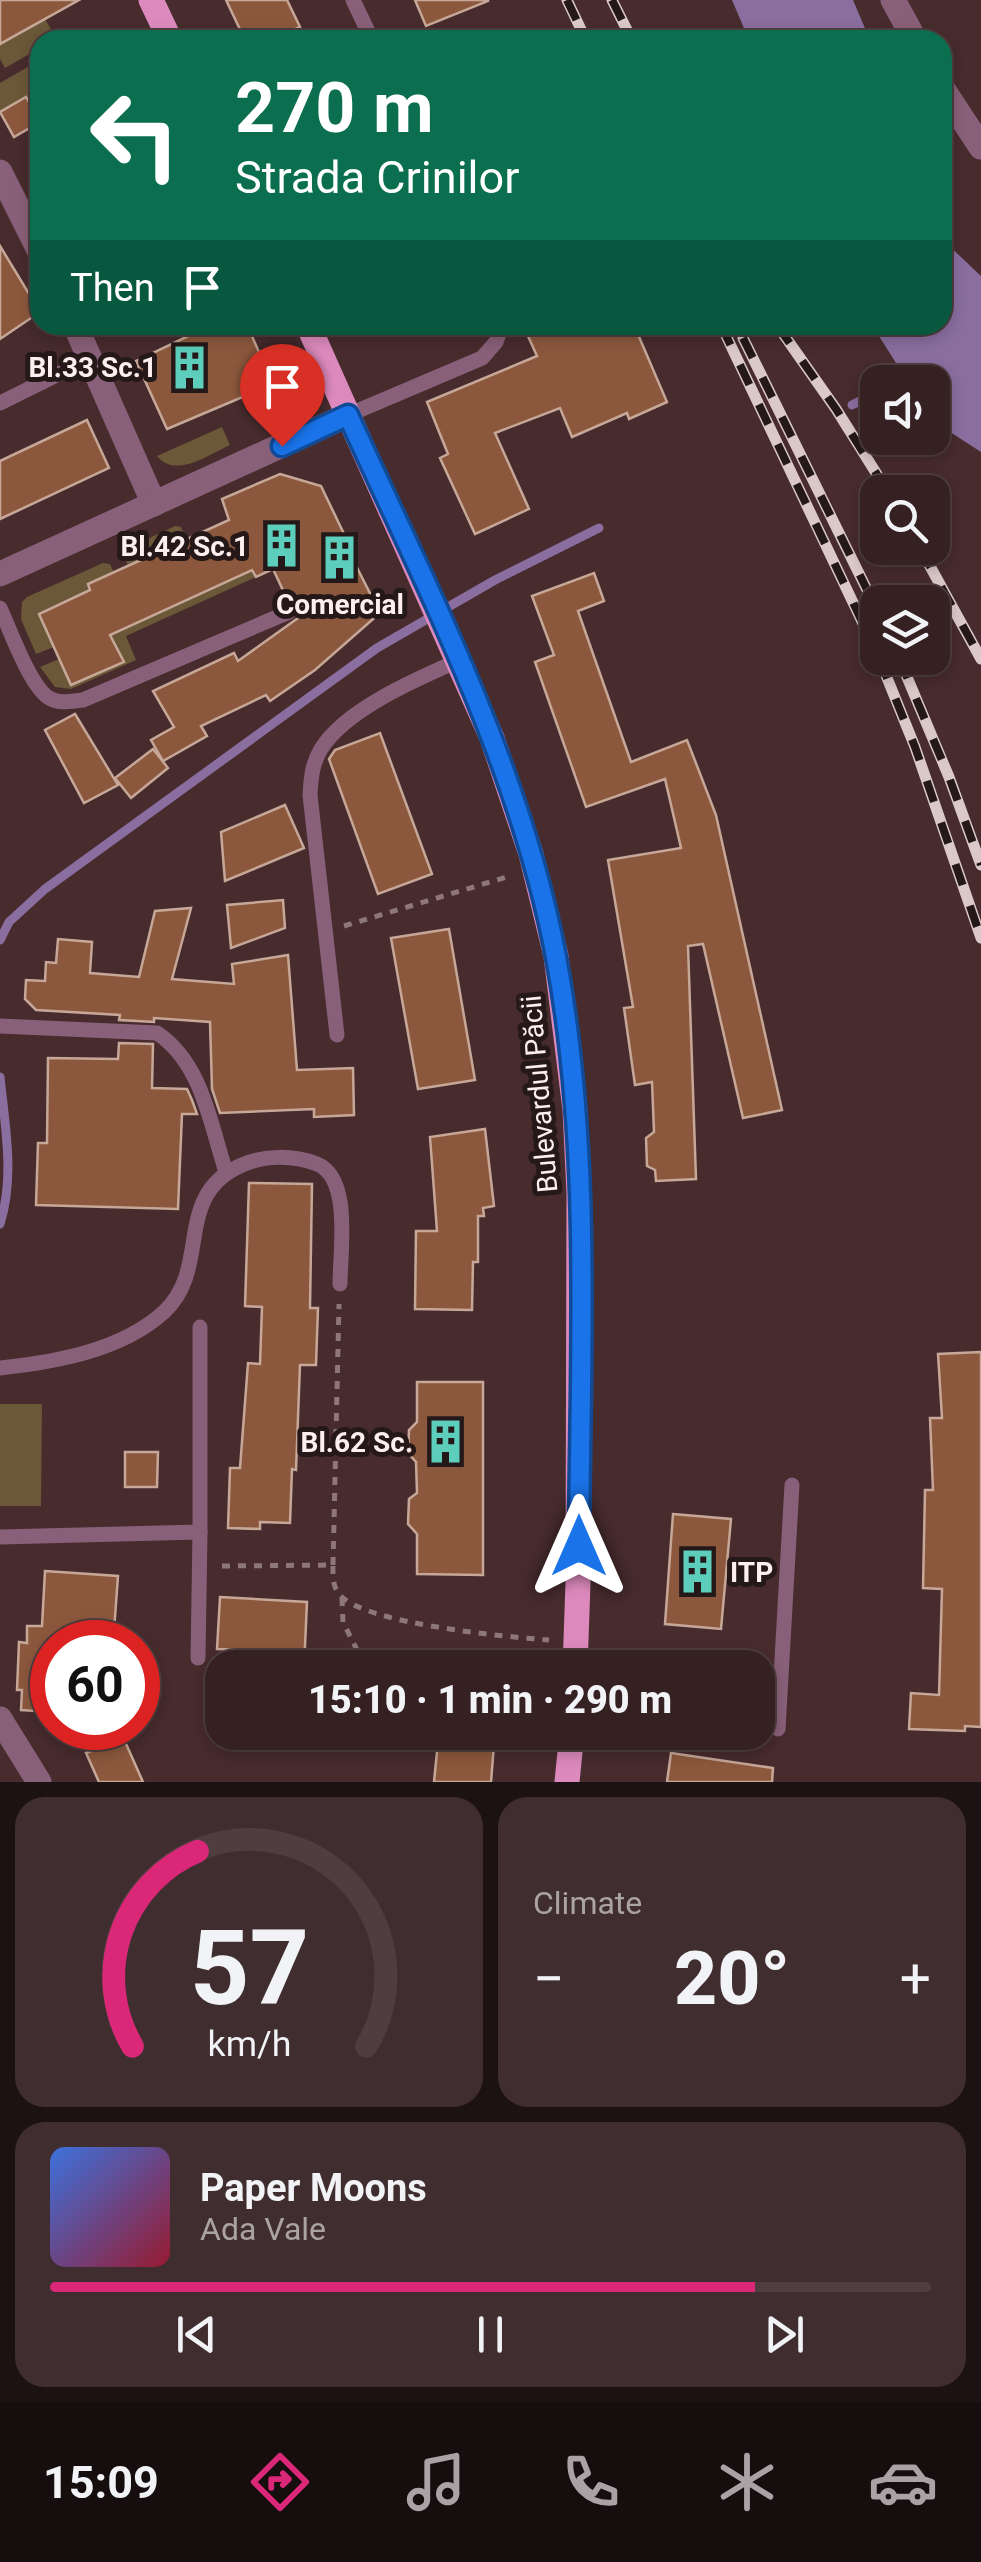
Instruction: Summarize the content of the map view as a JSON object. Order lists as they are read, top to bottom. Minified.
{"streets":{"main road":["Bulevardul Păcii"]},"places":{"building":["Bl.33 Sc.1","Bl.42 Sc.1","Comercial","Bl.62 Sc.","ITP"]},"page":{"turn":["270 m","Strada Crinilor"],"then":"Then","limit":"60","trip":"15:10 · 1 min · 290 m","tile":"Climate","heat":["−","20°","+"],"song":["Paper Moons","Ada Vale"],"tabs":"15:09","gauge":["57","km/h"]}}
